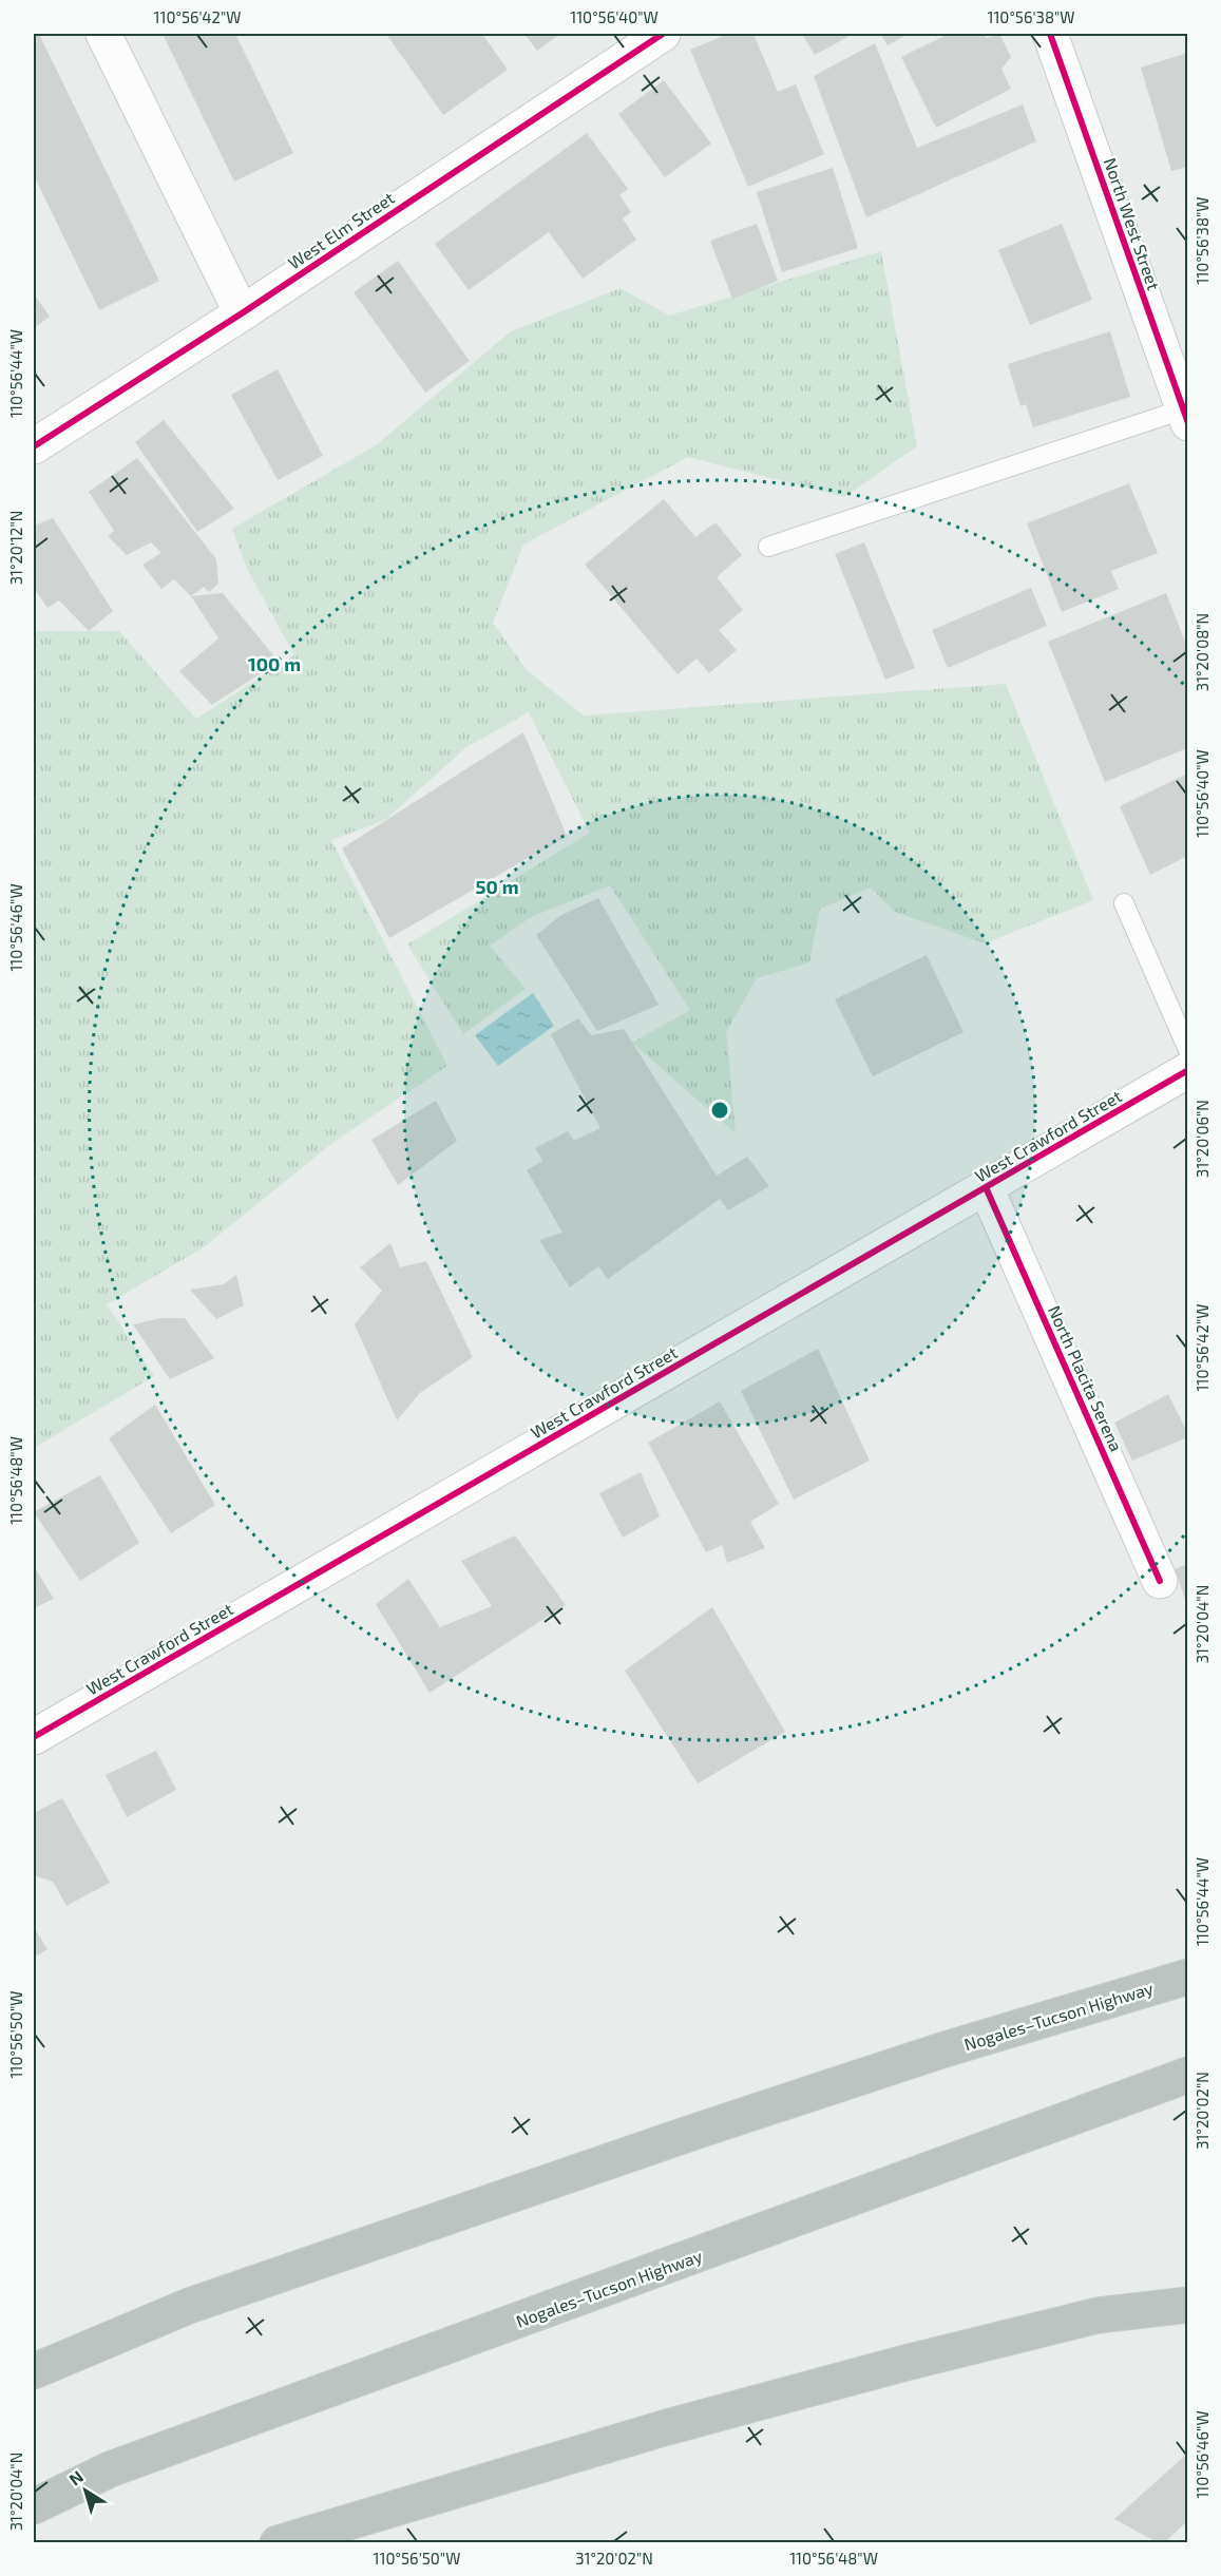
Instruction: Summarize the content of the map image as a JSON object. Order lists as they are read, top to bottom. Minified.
{"streets":{"highway":["Nogales–Tucson Highway"],"street":["North West Street","West Elm Street","West Crawford Street","North Placita Serena"]},"crossings":[["West Crawford Street","North Placita Serena"]],"north":"top left","coordinates":["110°56'42\"W","110°56'40\"W","110°56'38\"W","110°56'44\"W","31°20'12\"N","31°20'08\"N","110°56'46\"W","31°20'06\"N","110°56'48\"W","31°20'04\"N","110°56'50\"W","31°20'02\"N"],"rings":["100 m","50 m"]}
